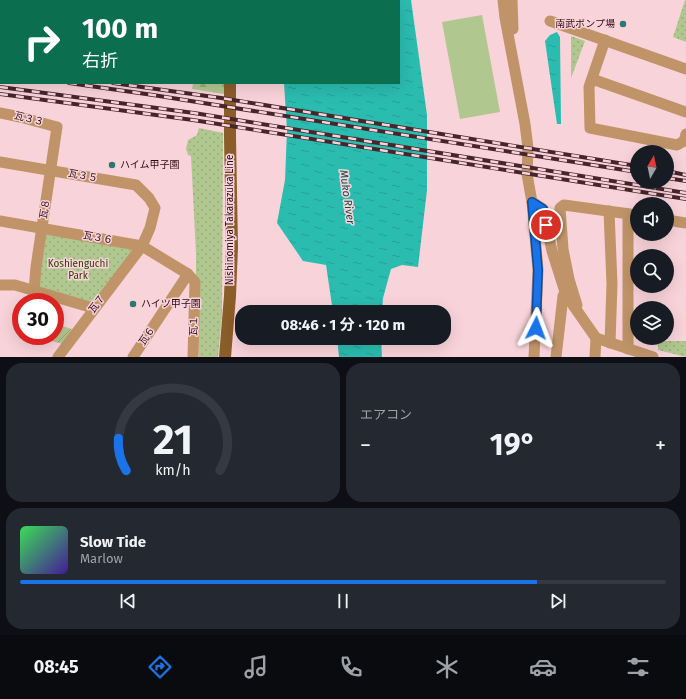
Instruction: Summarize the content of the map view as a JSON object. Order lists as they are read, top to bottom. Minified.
{"streets":{"main road":["Nishinomiya Takarazuka Line"],"street":["瓦３３","瓦３５","瓦８","瓦３６","瓦７","瓦１","瓦６"]},"crossings":[["瓦３３","瓦８"],["瓦３５","瓦８"],["瓦３５","瓦７"],["瓦８","瓦３６"],["瓦３６","瓦７"],["瓦３６","瓦１"],["瓦３６","瓦６"],["瓦１","瓦６"]],"water":["Muko River"],"parks":["Koshienguchi Park"],"places":["南武ポンプ場","ハイム甲子園","ハイツ甲子園"],"north":"top","page":{"turn":["100 m","右折"],"limit":"30","trip":"08:46 · 1 分 · 120 m","tile":"エアコン","heat":["−","19°","+"],"song":["Slow Tide","Marlow"],"tabs":"08:45","gauge":["21","km/h"]}}
